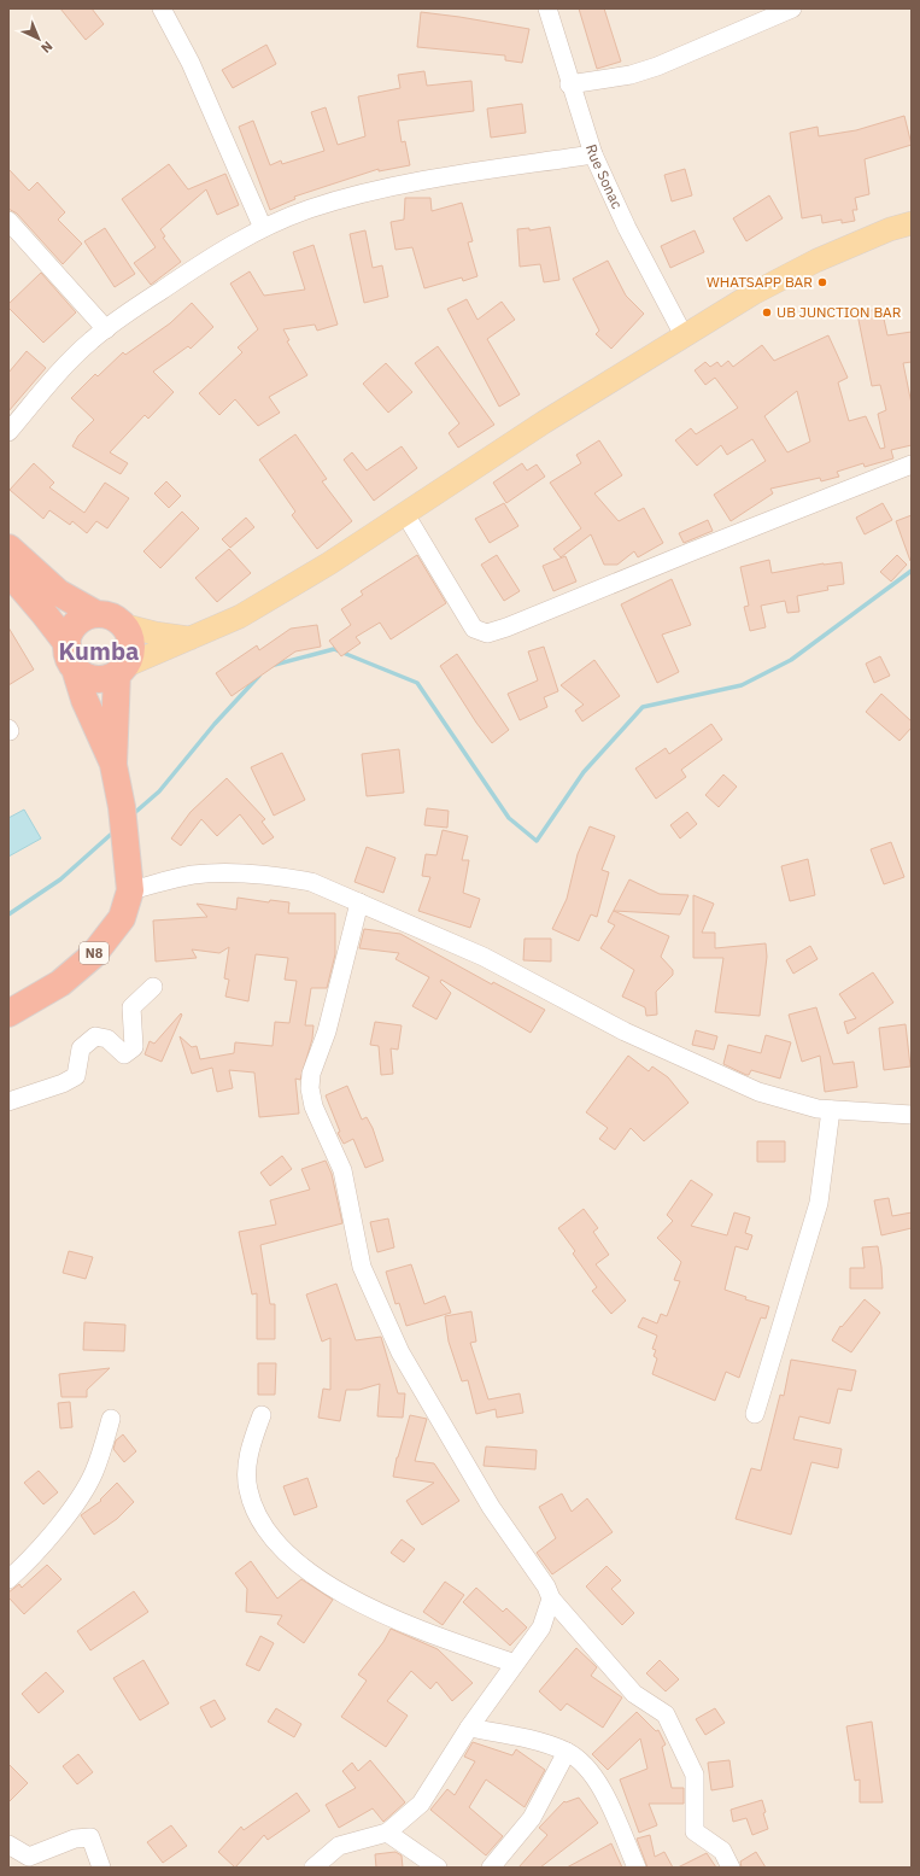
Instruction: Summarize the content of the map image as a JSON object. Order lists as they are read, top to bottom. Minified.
{"streets":{"highway":["N8"],"street":["Rue Sonac"]},"districts":["Kumba"],"places":["WHATSAPP BAR","UB JUNCTION BAR"],"north":"bottom right"}
